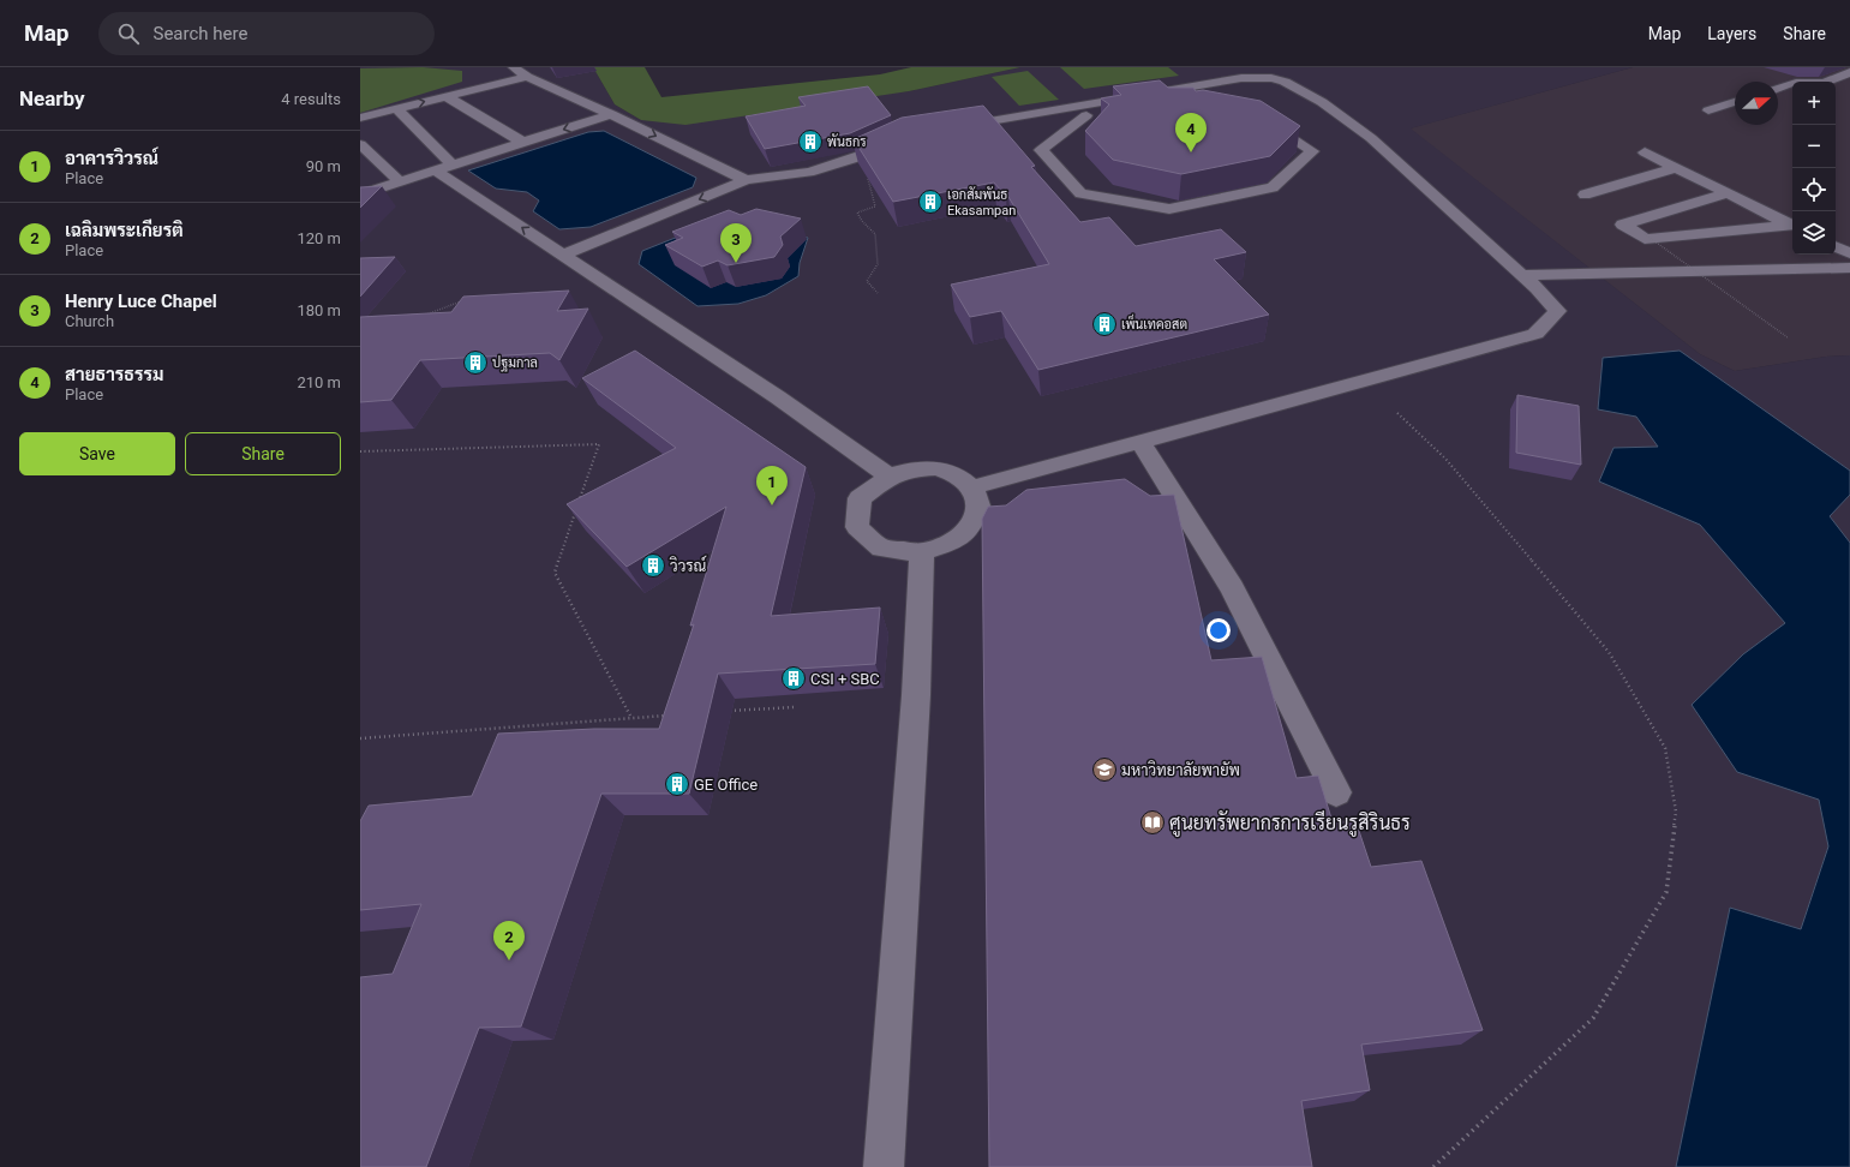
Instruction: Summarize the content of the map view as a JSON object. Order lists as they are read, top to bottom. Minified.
{"places":{"building":["พันธกร","เอกสัมพันธ Ekasampan","เพ็นเทคอสต","ปฐมกาล","วิวรณ์","CSI + SBC","GE Office"],"school or university":["มหาวิทยาลัยพายัพ"],"library":["ศูนยทรัพยากรการเรียนรูสิรินธร"]},"north":"right","page":{"header":"Map","search":"Search here","nav":["Map","Layers","Share"],"heading":["Nearby","4 results"],"map_buttons":["+","−"],"pins":["4","3","1","2"],"list":[{"mark":"1","name":"อาคารวิวรณ์","note":"Place","value":"90 m"},{"mark":"2","name":"เฉลิมพระเกียรติ","note":"Place","value":"120 m"},{"mark":"3","name":"Henry Luce Chapel","note":"Church","value":"180 m"},{"mark":"4","name":"สายธารธรรม","note":"Place","value":"210 m"}],"buttons":["Save","Share"]}}
